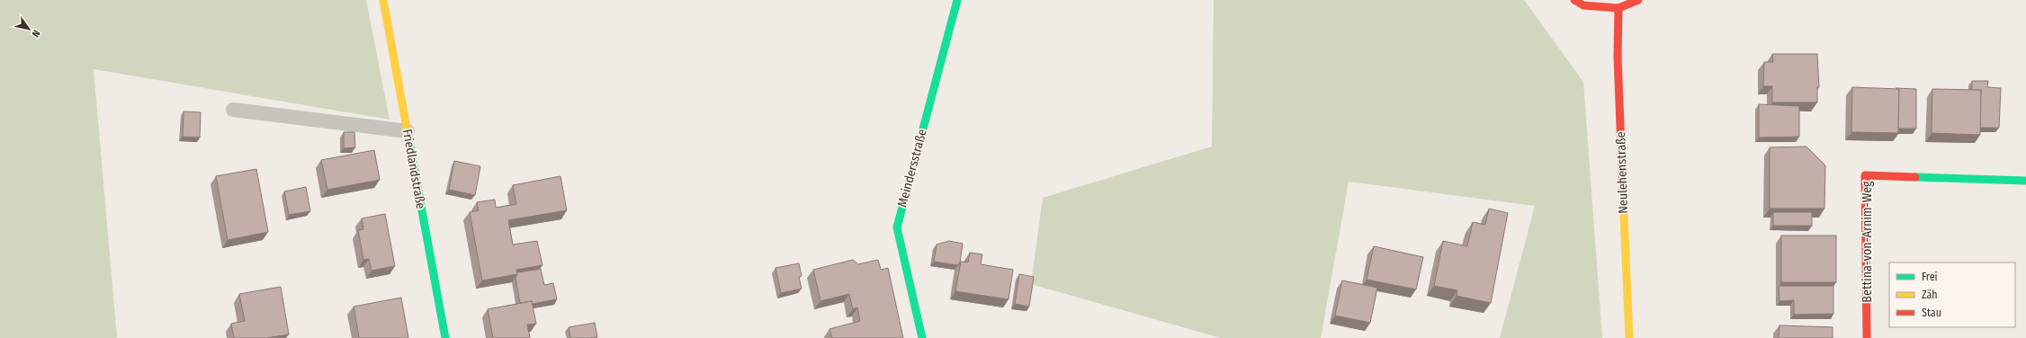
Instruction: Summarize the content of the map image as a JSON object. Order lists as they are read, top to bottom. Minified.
{"streets":{"street":["Meindersstraße","Friedlandstraße","Neulehenstraße","Bettina-von-Arnim-Weg"]},"legend":["Frei","Zäh","Stau"],"north":"bottom right"}
